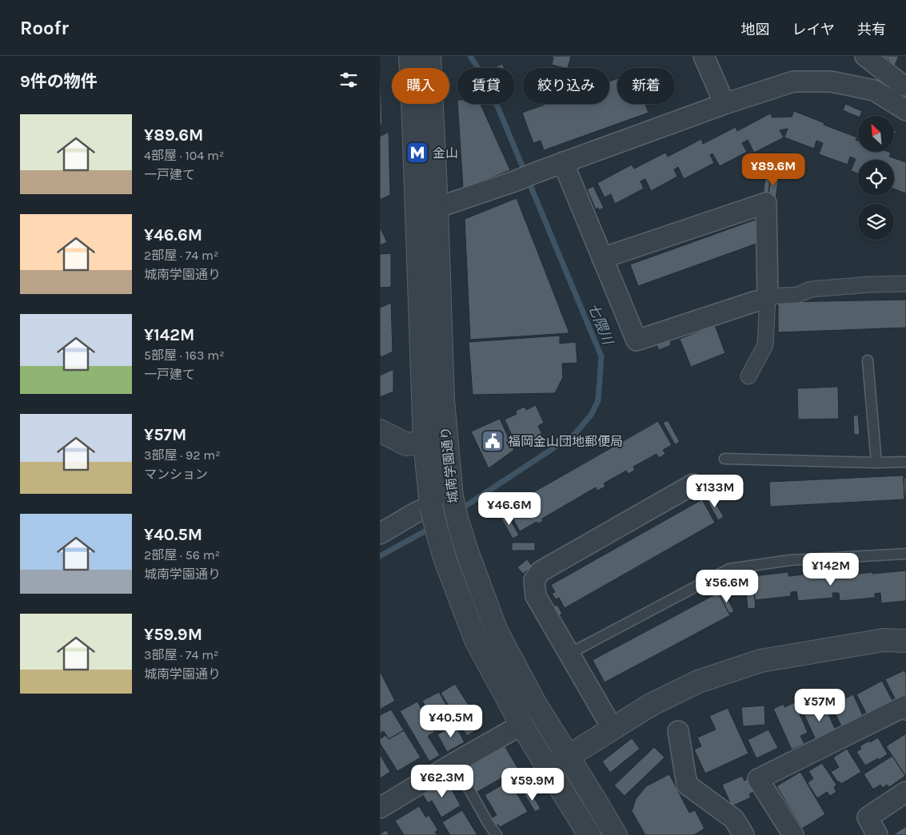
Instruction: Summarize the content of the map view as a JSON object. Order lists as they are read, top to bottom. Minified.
{"streets":{"street":["城南学園通り"]},"water":["七隈川"],"places":{"metro station":["金山"],"public building":["福岡金山団地郵便局"]},"north":"top left","page":{"header":"Roofr","nav":["地図","レイヤ","共有"],"heading":"9件の物件","chip":["購入","賃貸","絞り込み","新着"],"list":[{"name":"¥89.6M","note":"4部屋 · 104 m² · 一戸建て"},{"name":"¥46.6M","note":"2部屋 · 74 m² · 城南学園通り"},{"name":"¥142M","note":"5部屋 · 163 m² · 一戸建て"},{"name":"¥57M","note":"3部屋 · 92 m² · マンション"},{"name":"¥40.5M","note":"2部屋 · 56 m² · 城南学園通り"},{"name":"¥59.9M","note":"3部屋 · 74 m² · 城南学園通り"}],"price":["¥89.6M","¥133M","¥46.6M","¥142M","¥56.6M","¥57M","¥40.5M","¥62.3M","¥59.9M"]}}
